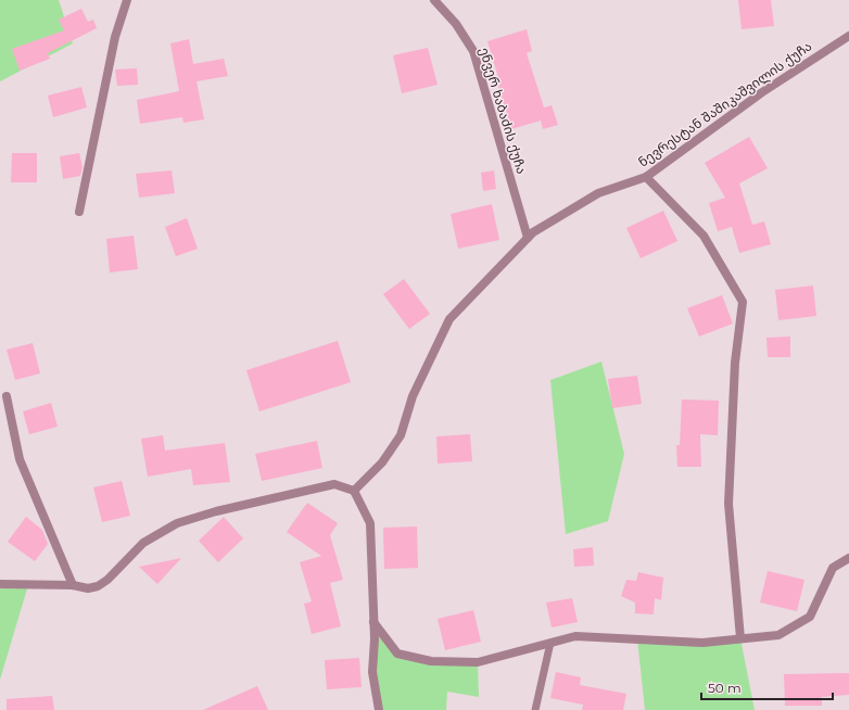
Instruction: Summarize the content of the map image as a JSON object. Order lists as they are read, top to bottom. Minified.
{"streets":{"street":["ნევრესტან შაშიკაშვილის ქუჩა","ენვერ ხაბაძის ქუჩა"]},"crossings":[["ნევრესტან შაშიკაშვილის ქუჩა","ენვერ ხაბაძის ქუჩა"]],"scale_bar":"50 m"}
